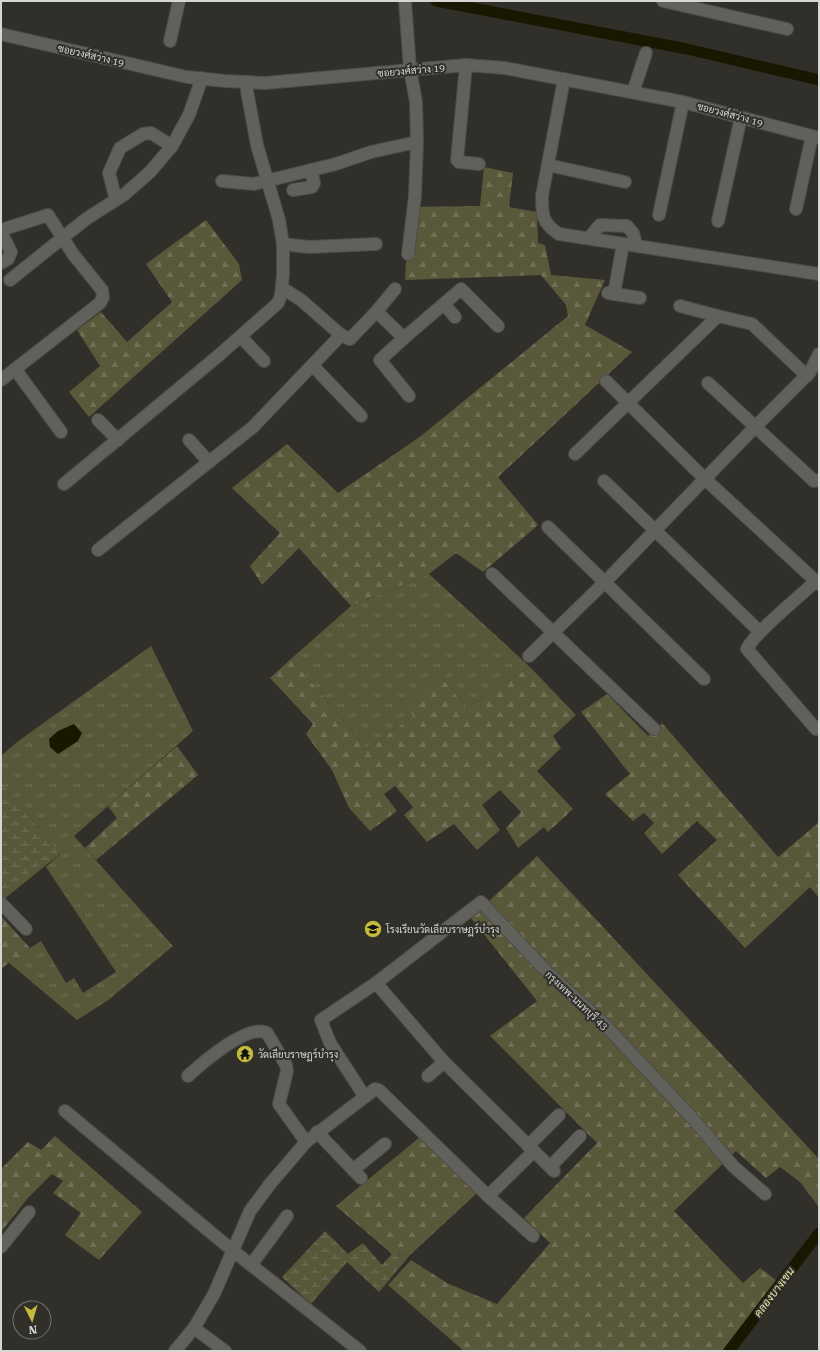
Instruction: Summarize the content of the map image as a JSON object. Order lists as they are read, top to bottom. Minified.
{"streets":{"street":["ซอยวงศ์สว่าง 19","กรุงเทพ-นนทบุรี 43"]},"water":["คลองบางเขน"],"places":{"school or university":["โรงเรียนวัดเลียบราษฏร์บำรุง"],"temple":["วัดเลียบราษฏร์บำรุง"]},"north":"bottom"}
